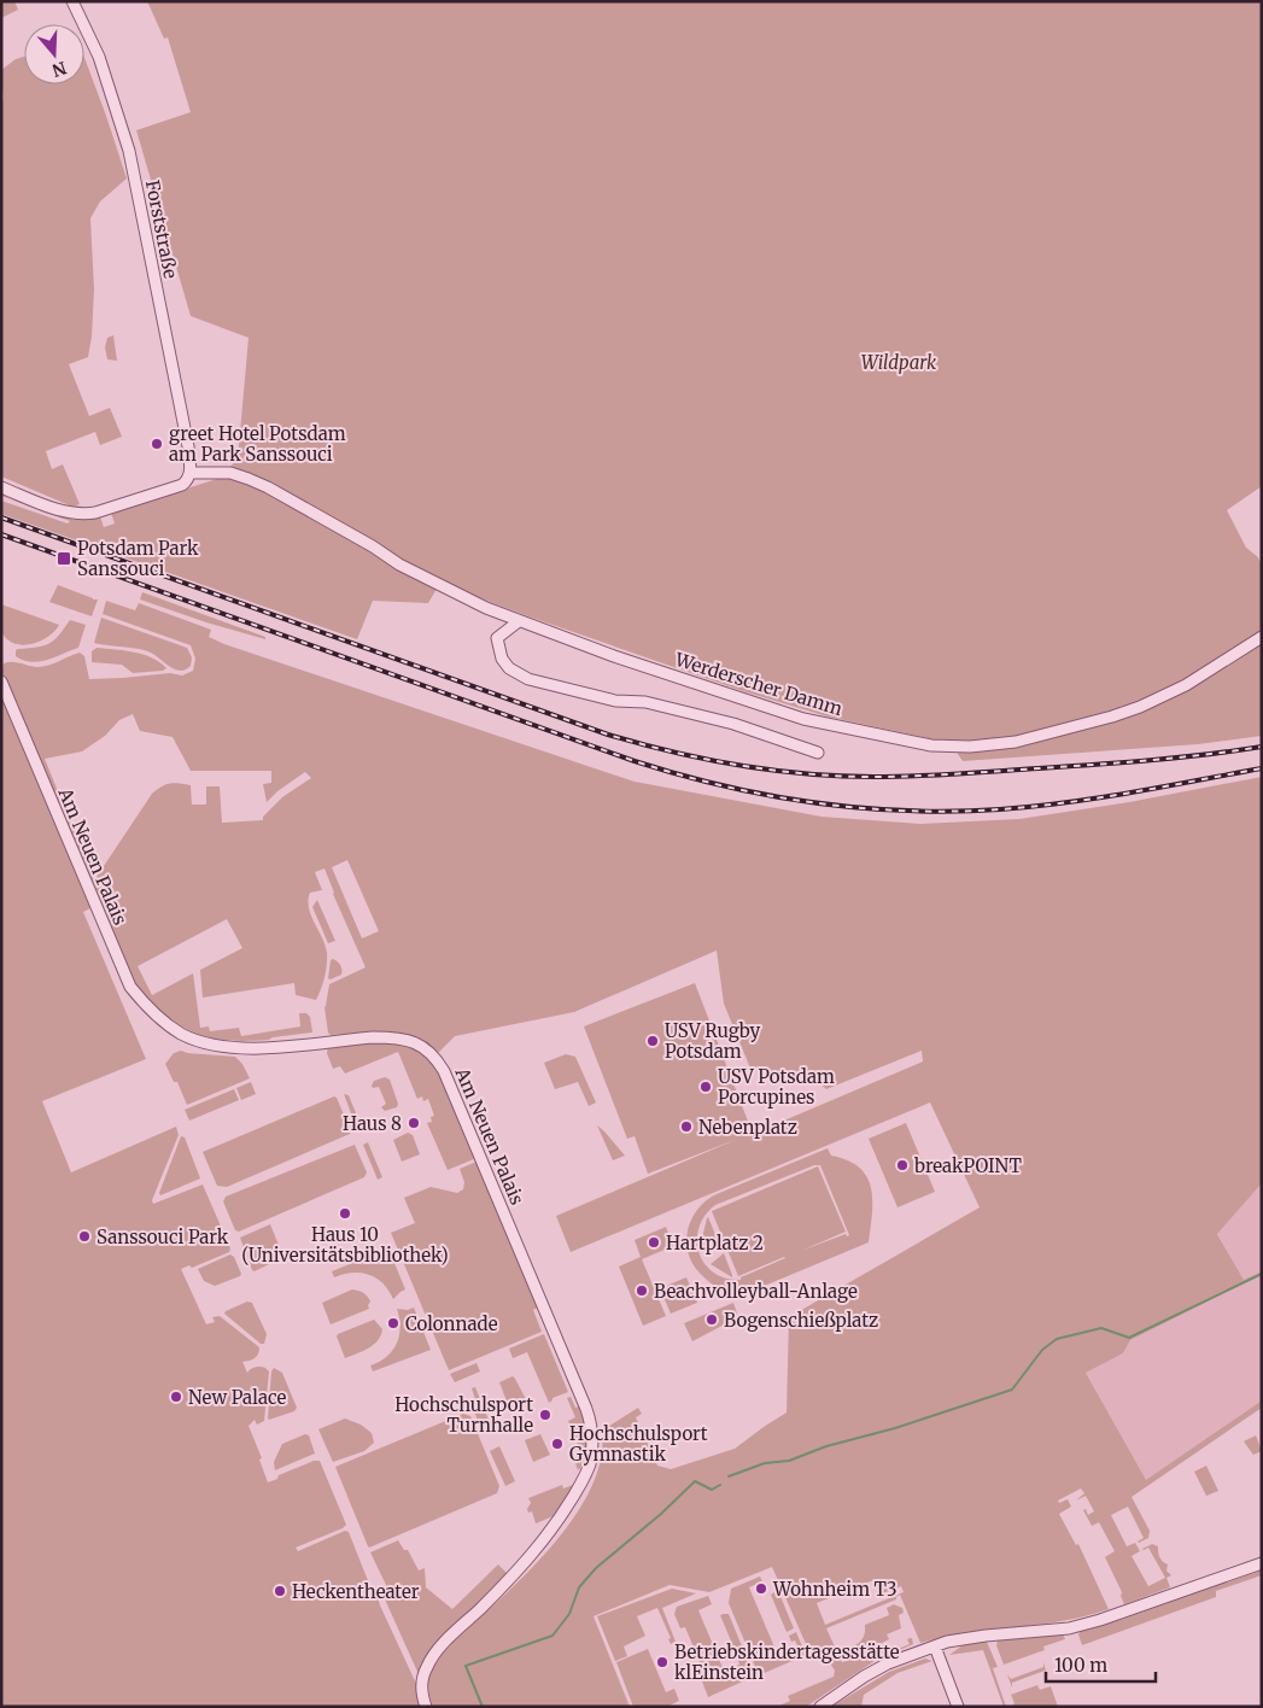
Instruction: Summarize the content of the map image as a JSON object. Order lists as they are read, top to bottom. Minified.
{"streets":{"street":["Forststraße","Werderscher Damm","Am Neuen Palais"]},"crossings":[["Forststraße","Werderscher Damm"]],"parks":["Wildpark"],"places":{"other":["greet Hotel Potsdam am Park Sanssouci","USV Rugby Potsdam","USV Potsdam Porcupines","Haus 8","Nebenplatz","breakPOINT","Haus 10 (Universitätsbibliothek)","Sanssouci Park","Hartplatz 2","Beachvolleyball-Anlage","Bogenschießplatz","Colonnade","New Palace","Hochschulsport Turnhalle","Hochschulsport Gymnastik","Wohnheim T3","Heckentheater","Betriebskindertagesstätte klEinstein"],"transit":["Potsdam Park Sanssouci"]},"scale_bar":"100 m","north":"bottom"}
